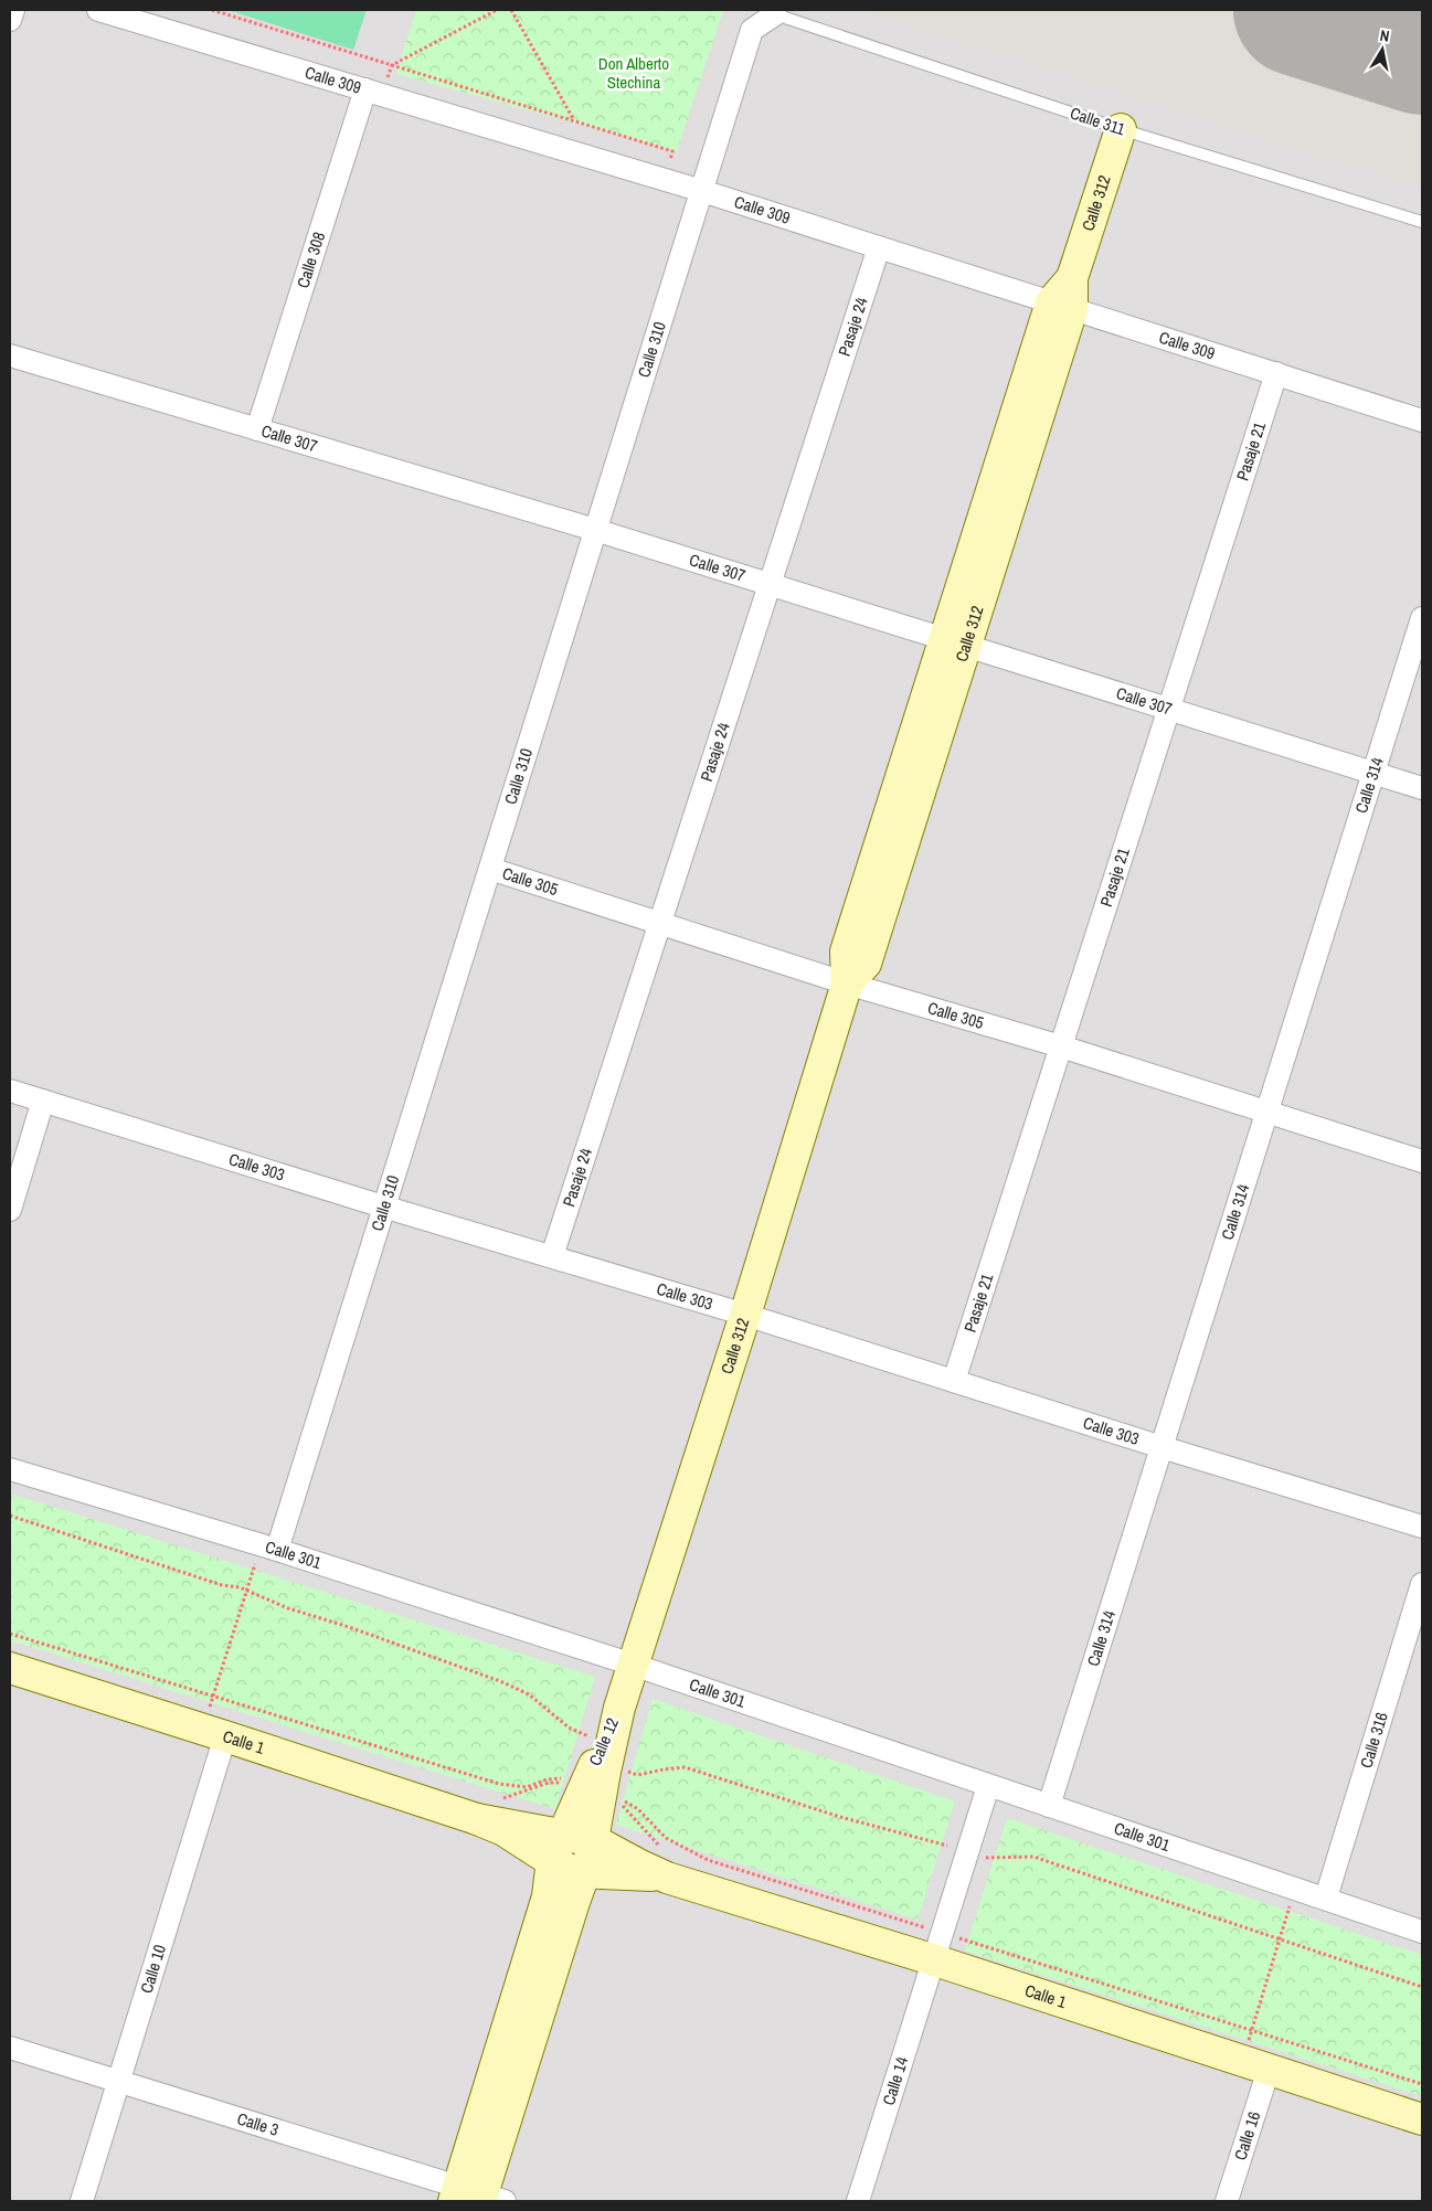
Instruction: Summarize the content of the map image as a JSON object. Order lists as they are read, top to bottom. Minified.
{"streets":{"street":["Calle 309","Calle 312","Calle 308","Pasaje 24","Calle 310","Calle 307","Pasaje 21","Calle 314","Calle 305","Calle 303","Calle 301","Calle 316","Calle 1","Calle 12","Calle 10","Calle 14","Calle 3","Calle 16"],"lane":["Calle 311"]},"crossings":[["Calle 309","Calle 312"],["Calle 309","Calle 308"],["Calle 309","Pasaje 24"],["Calle 309","Calle 310"],["Calle 309","Pasaje 21"],["Calle 311","Calle 312"],["Calle 311","Calle 310"],["Calle 312","Calle 307"],["Calle 312","Calle 305"],["Calle 312","Calle 303"],["Calle 312","Calle 301"],["Calle 312","Calle 12"],["Calle 308","Calle 307"],["Pasaje 24","Calle 307"],["Pasaje 24","Calle 305"],["Pasaje 24","Calle 303"],["Calle 310","Calle 307"],["Calle 310","Calle 305"],["Calle 310","Calle 303"],["Calle 310","Calle 301"],["Calle 307","Pasaje 21"],["Calle 307","Calle 314"],["Pasaje 21","Calle 305"],["Pasaje 21","Calle 303"],["Calle 314","Calle 305"],["Calle 314","Calle 303"],["Calle 314","Calle 301"],["Calle 301","Calle 316"],["Calle 1","Calle 12"],["Calle 1","Calle 10"],["Calle 1","Calle 14"],["Calle 1","Calle 16"],["Calle 12","Calle 3"],["Calle 10","Calle 3"]],"parks":["Don Alberto Stechina"],"north":"top"}
